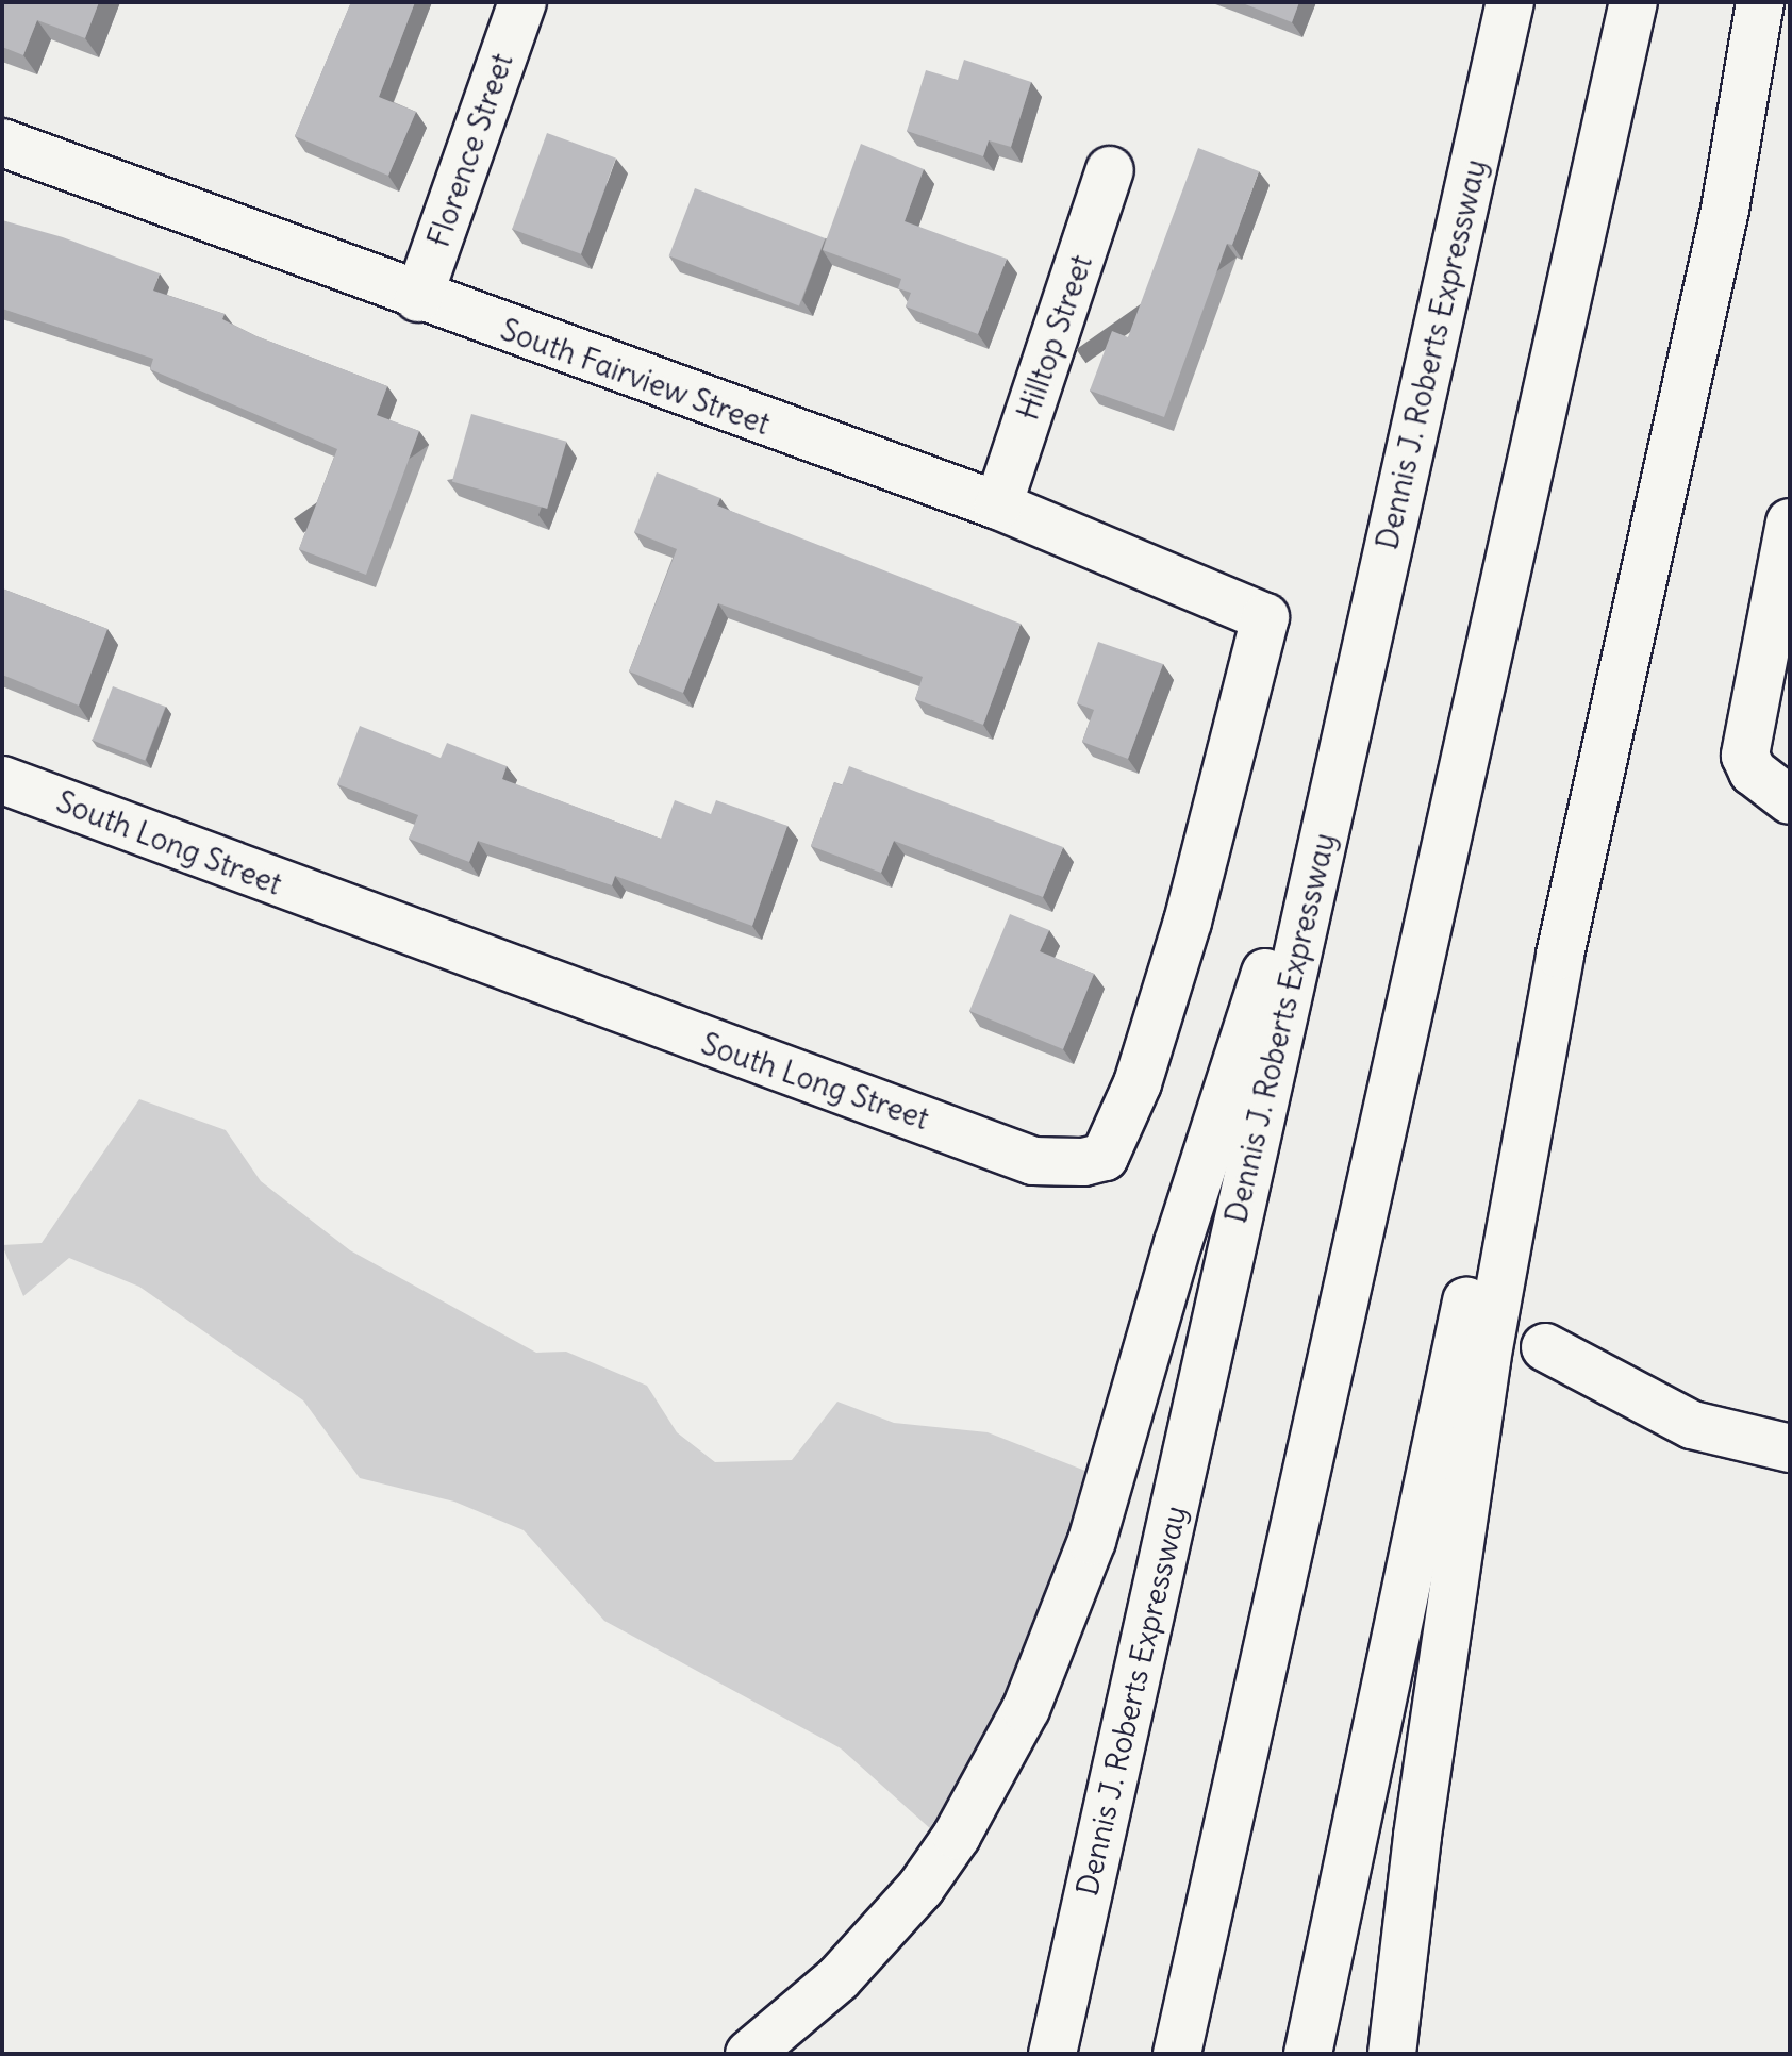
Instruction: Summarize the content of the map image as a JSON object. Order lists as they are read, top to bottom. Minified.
{"streets":{"main road":["Florence Street","Hilltop Street","Dennis J. Roberts Expressway","South Fairview Street","South Long Street"]},"crossings":[["Florence Street","South Fairview Street"],["Hilltop Street","South Fairview Street"],["South Fairview Street","South Long Street"]]}
